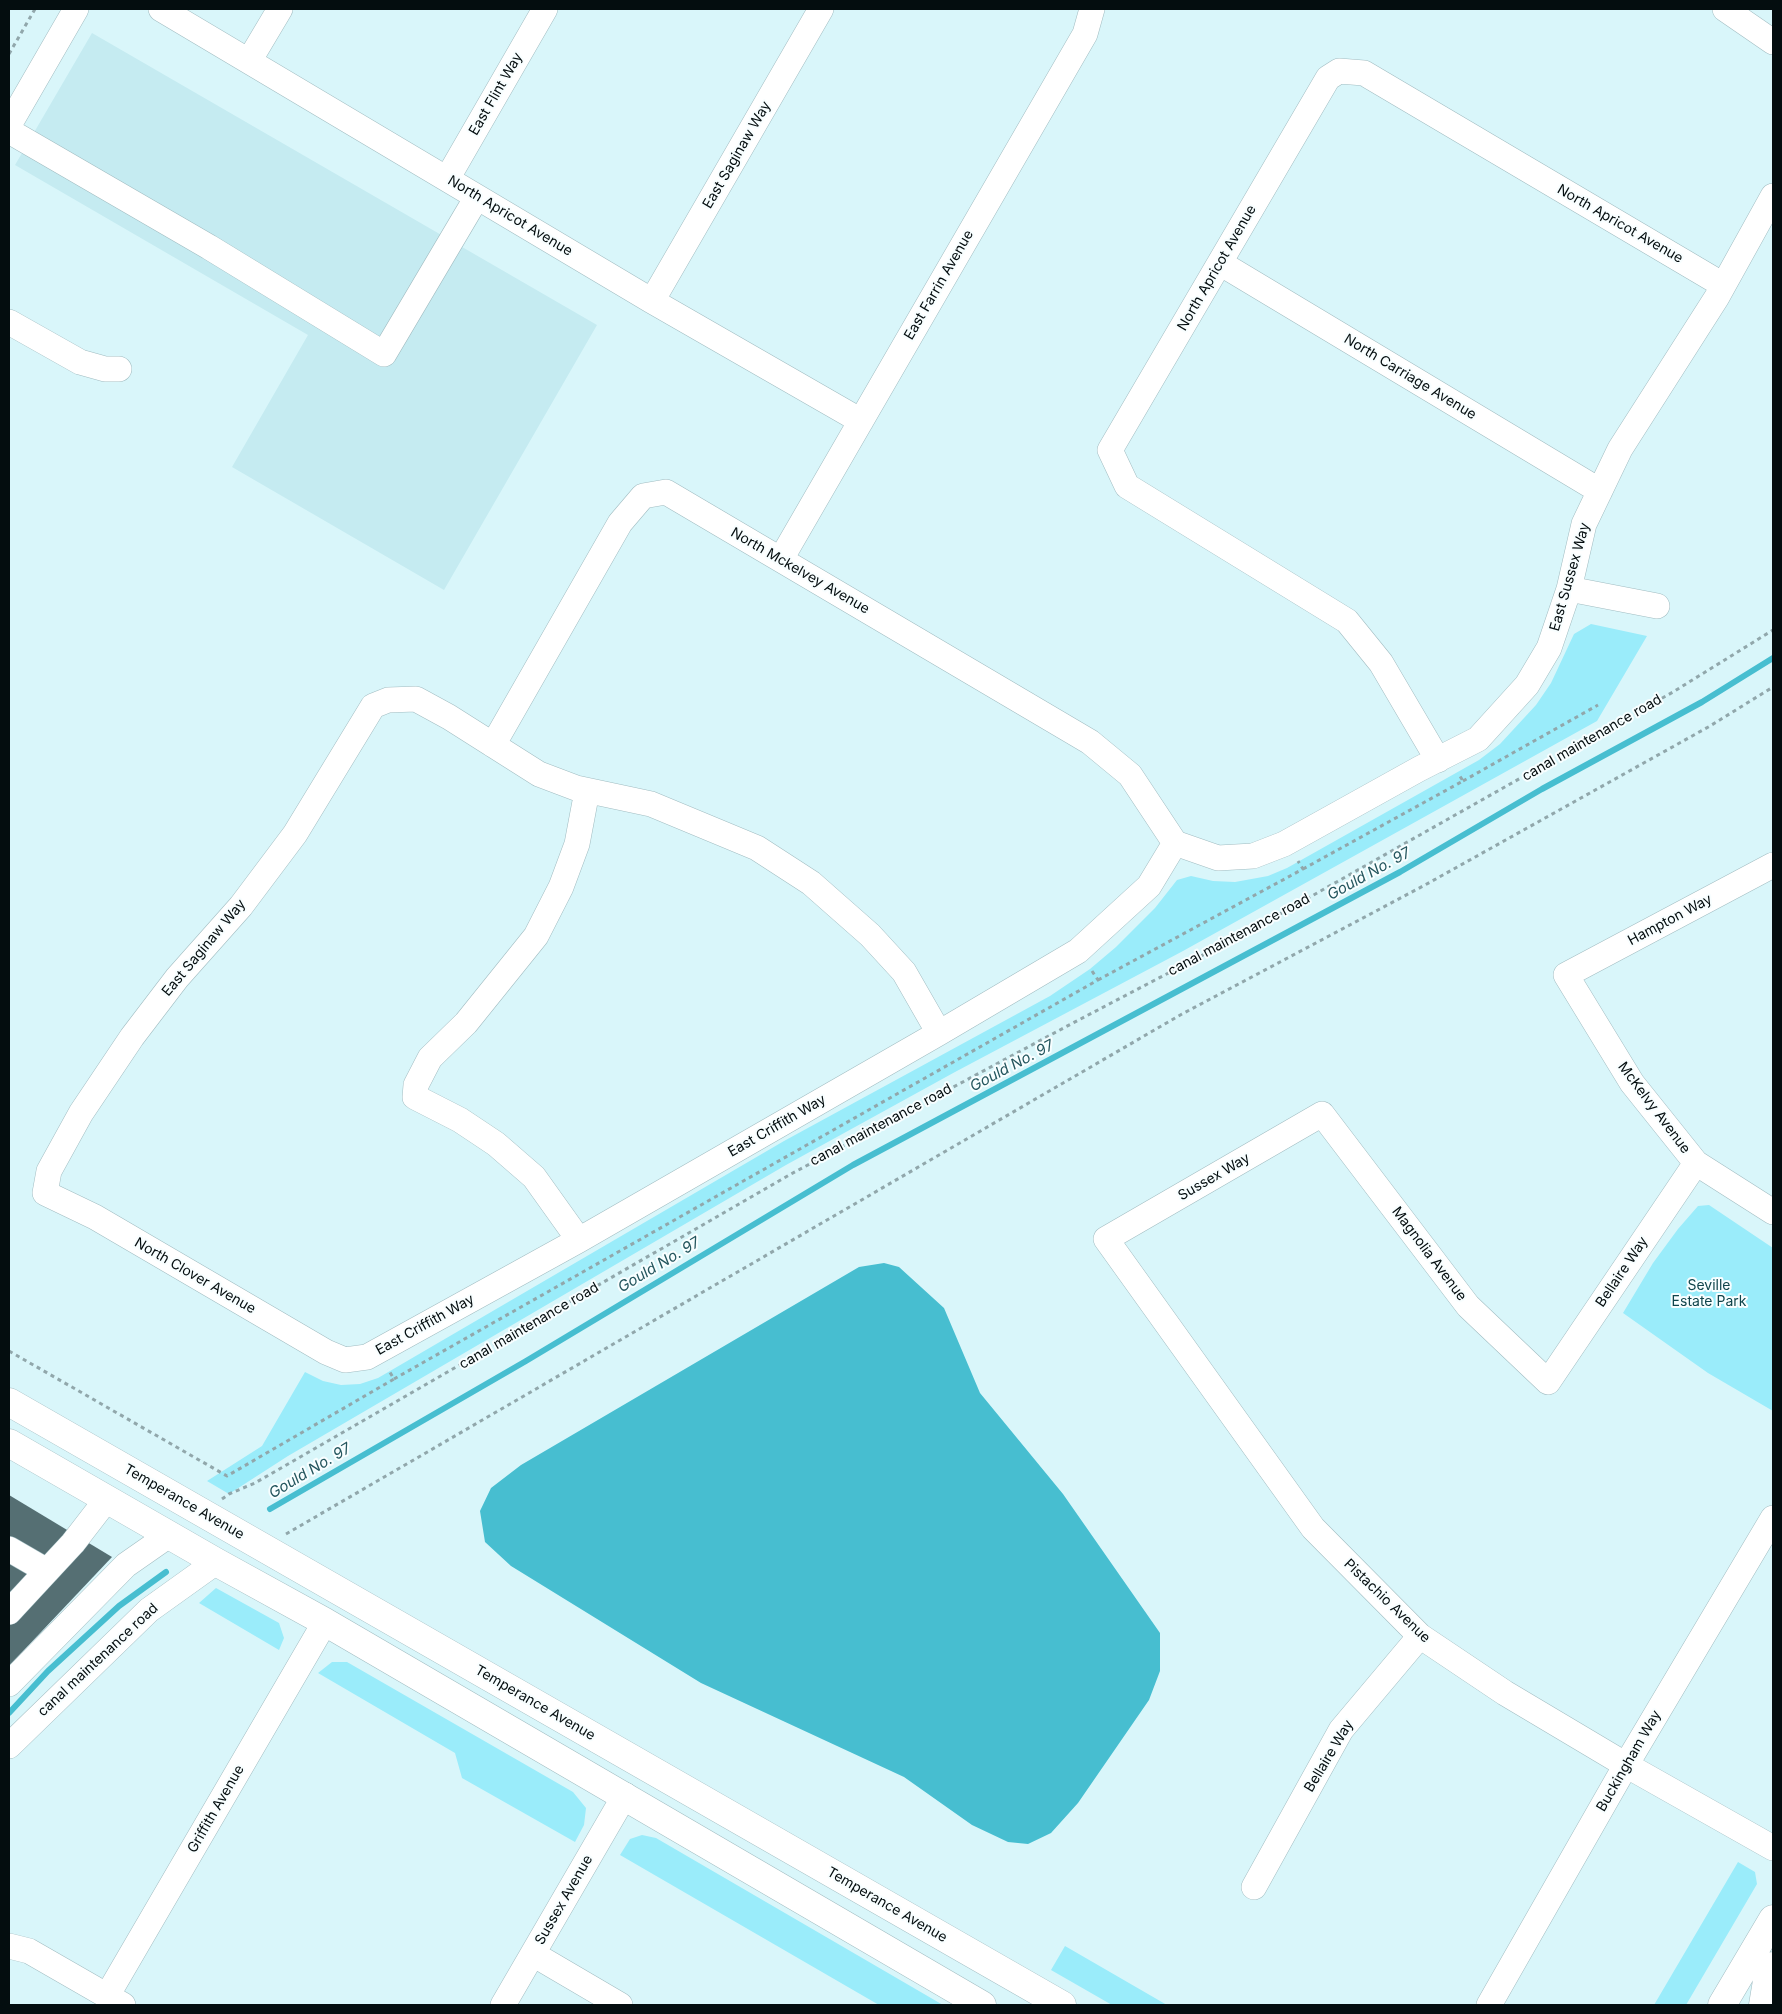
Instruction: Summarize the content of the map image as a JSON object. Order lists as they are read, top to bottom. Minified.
{"streets":{"main road":["Temperance Avenue"],"street":["East Flint Way","East Saginaw Way","North Apricot Avenue","East Farrin Avenue","North Carriage Avenue","North Mckelvey Avenue","East Sussex Way","canal maintenance road","Hampton Way","McKelvy Avenue","East Criffith Way","Sussex Way","Magnolia Avenue","Bellaire Way","North Clover Avenue","Pistachio Avenue","Buckingham Way","Griffith Avenue","Sussex Avenue"]},"crossings":[["East Flint Way","North Apricot Avenue"],["East Saginaw Way","North Apricot Avenue"],["East Saginaw Way","North Mckelvey Avenue"],["East Saginaw Way","North Clover Avenue"],["North Apricot Avenue","East Farrin Avenue"],["North Apricot Avenue","North Carriage Avenue"],["North Apricot Avenue","East Sussex Way"],["East Farrin Avenue","North Mckelvey Avenue"],["North Carriage Avenue","East Sussex Way"],["North Mckelvey Avenue","East Sussex Way"],["North Mckelvey Avenue","East Criffith Way"],["East Sussex Way","East Criffith Way"],["canal maintenance road","Temperance Avenue"],["Hampton Way","McKelvy Avenue"],["McKelvy Avenue","Bellaire Way"],["East Criffith Way","North Clover Avenue"],["Sussex Way","Magnolia Avenue"],["Sussex Way","Pistachio Avenue"],["Magnolia Avenue","Bellaire Way"],["Bellaire Way","Pistachio Avenue"],["Pistachio Avenue","Buckingham Way"]],"water":["Gould No. 97"],"parks":["Seville Estate Park"]}
